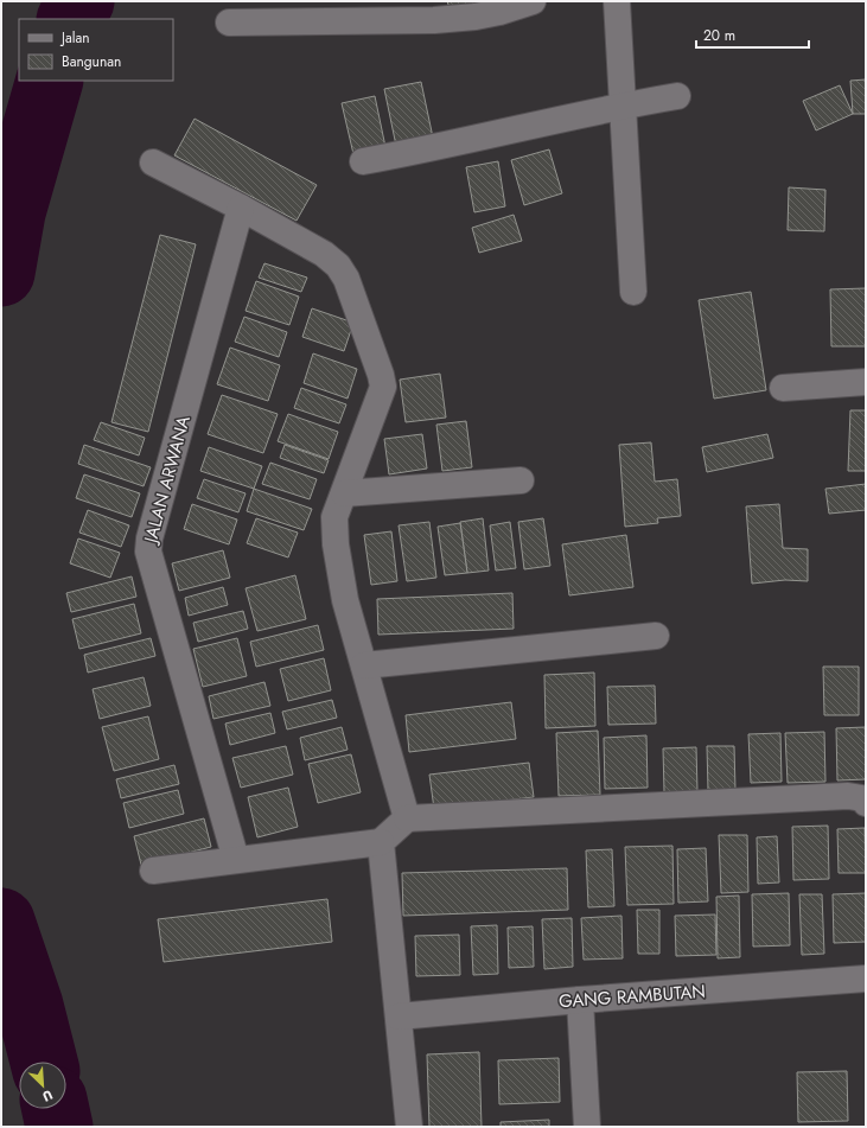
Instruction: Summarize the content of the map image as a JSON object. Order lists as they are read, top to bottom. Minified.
{"streets":{"street":["JALAN ARWANA","GANG RAMBUTAN"]},"legend":["Jalan","Bangunan"],"scale_bar":"20 m","north":"bottom right"}
